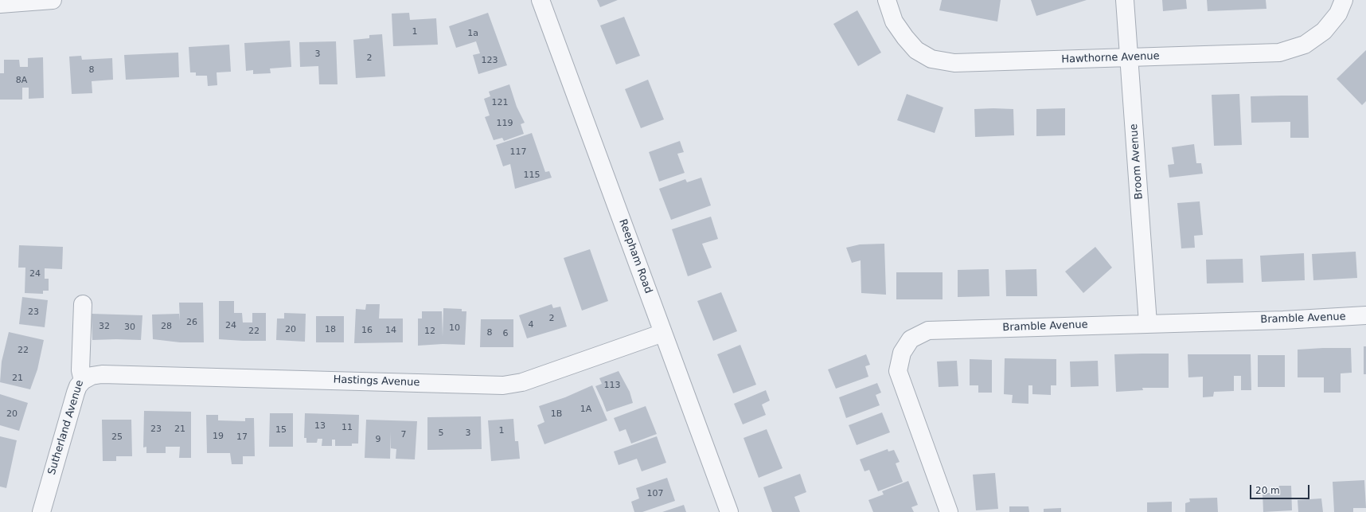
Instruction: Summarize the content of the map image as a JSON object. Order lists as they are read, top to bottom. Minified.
{"streets":{"street":["Hawthorne Avenue","Broom Avenue","Reepham Road","Bramble Avenue","Hastings Avenue","Sutherland Avenue"]},"crossings":[["Hawthorne Avenue","Broom Avenue"],["Broom Avenue","Bramble Avenue"],["Reepham Road","Hastings Avenue"],["Hastings Avenue","Sutherland Avenue"]],"house_numbers":["1","1a","3","2","123","8","8A","121","119","117","115","24","23","2","26","4","24","32","28","30","10","20","18","16","14","22","12","8","6","22","21","113","1A","20","1B","13","11","23","21","15","1","5","3","7","19","25","17","9","107"],"scale_bar":"20 m"}
